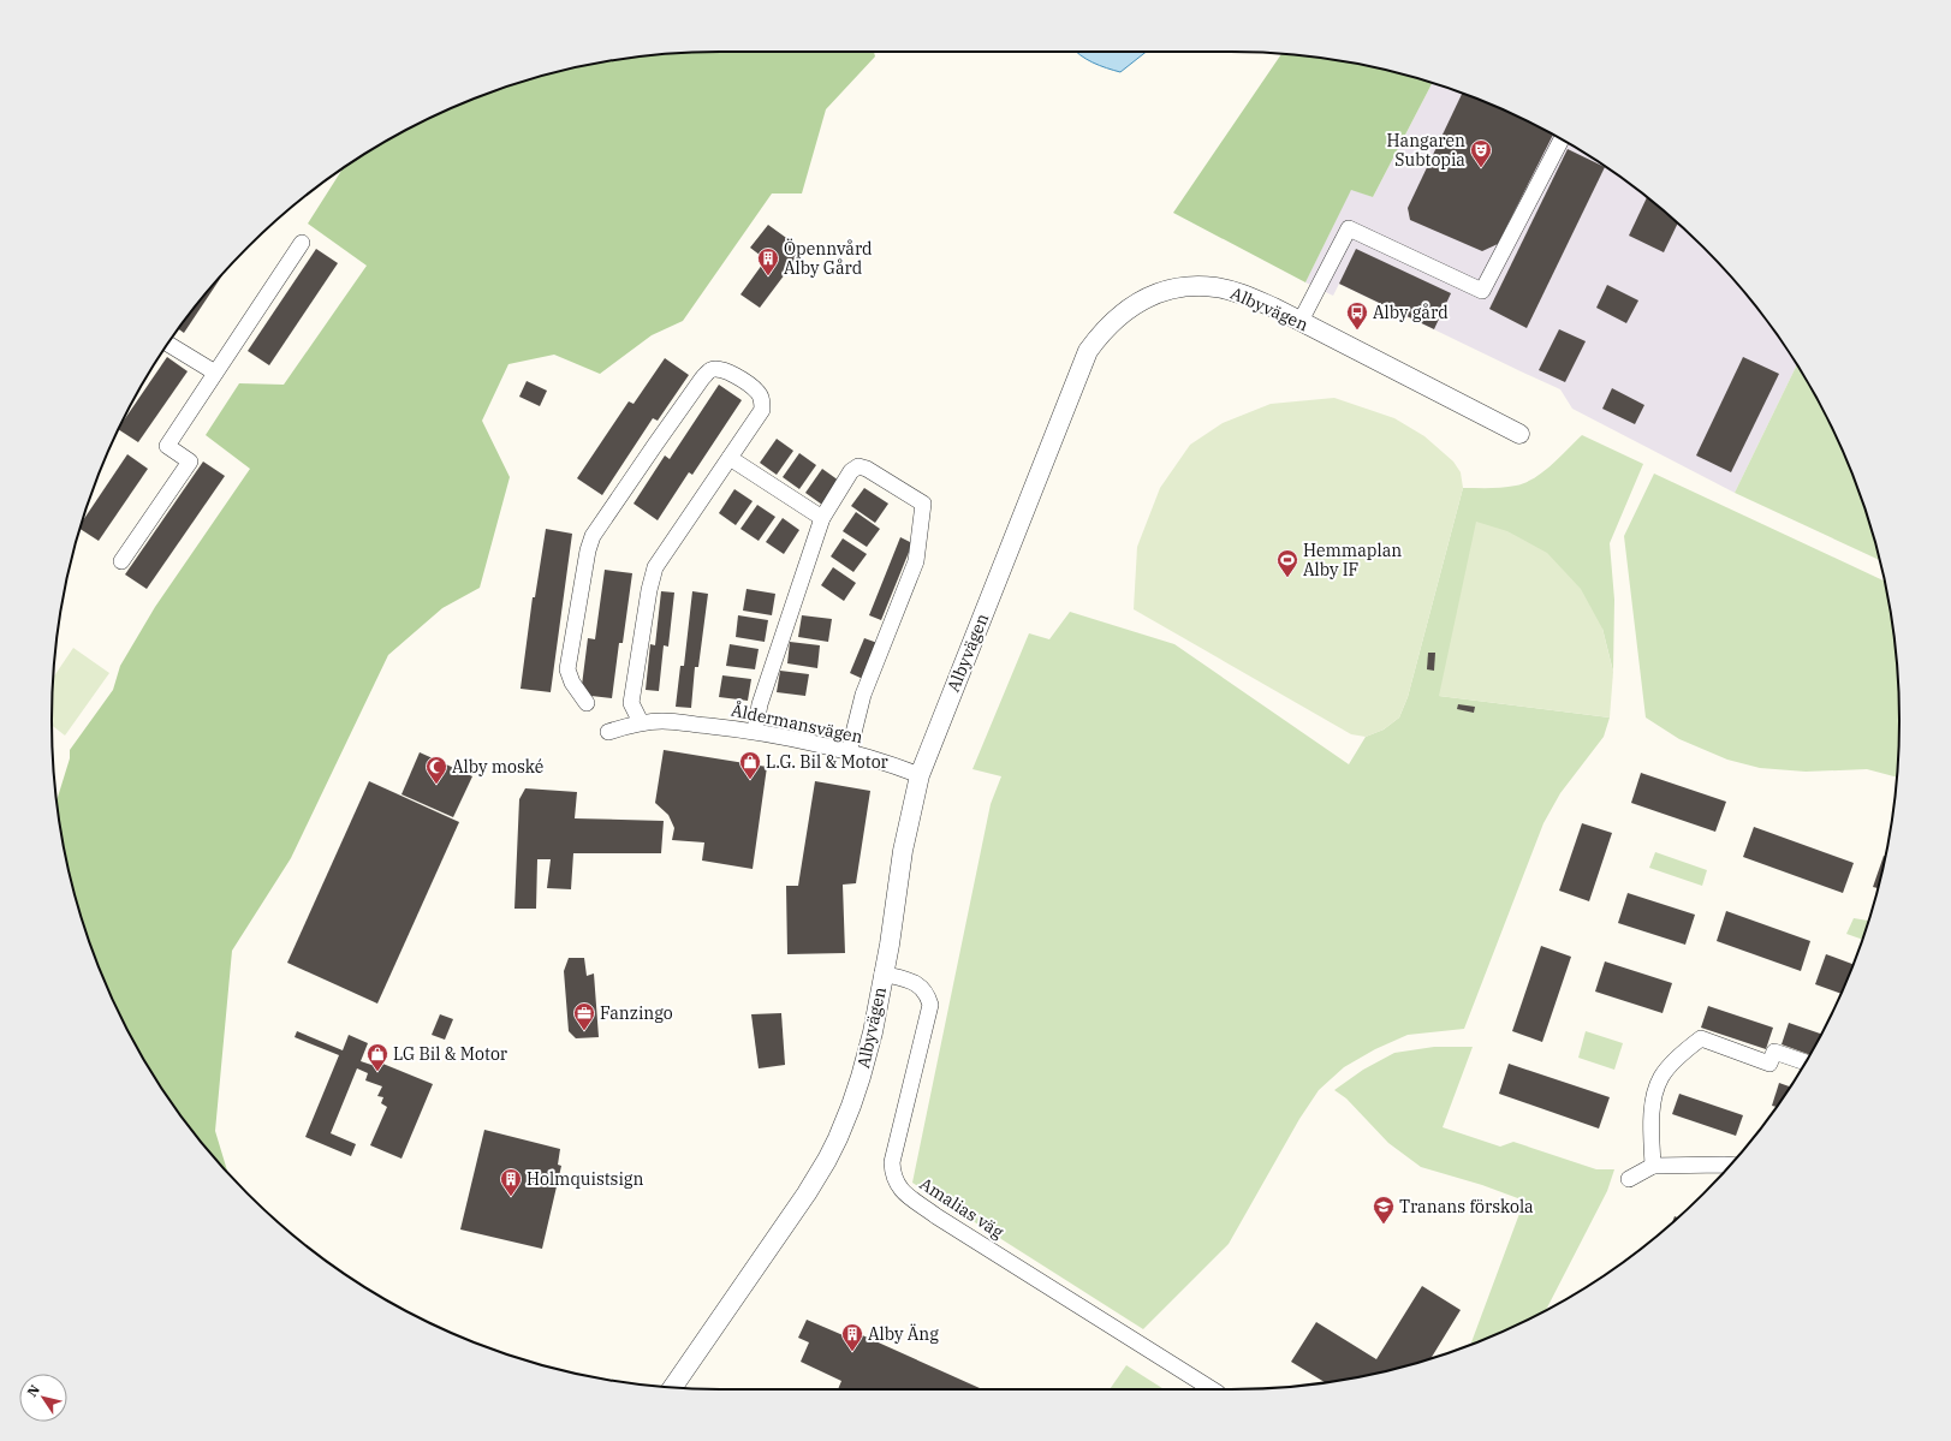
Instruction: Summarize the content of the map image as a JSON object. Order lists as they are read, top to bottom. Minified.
{"streets":{"street":["Albyvägen","Åldermansvägen","Amalias väg"]},"crossings":[["Albyvägen","Åldermansvägen"],["Albyvägen","Amalias väg"]],"places":{"theatre":["Hangaren Subtopia"],"building":["Öpennvård Alby Gård","Holmquistsign","Alby Äng"],"bus stop":["Alby gård"],"sports":["Hemmaplan Alby IF"],"shop":["L.G. Bil & Motor","LG Bil & Motor"],"mosque":["Alby moské"],"office":["Fanzingo"],"school or university":["Tranans förskola"]},"north":"top left"}
